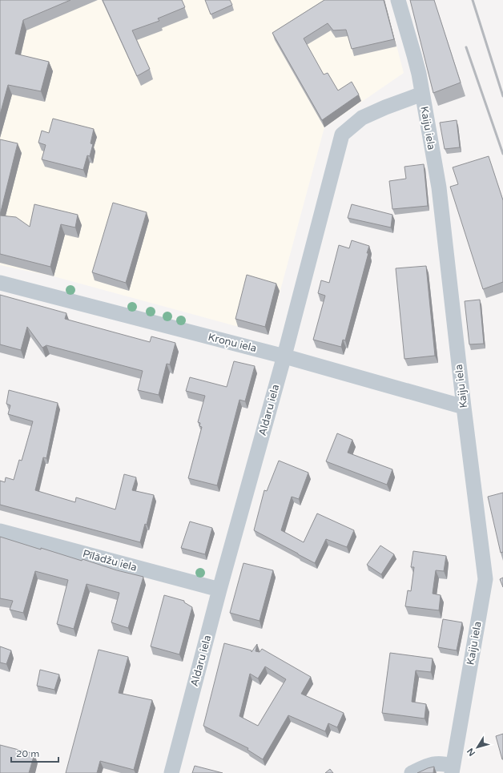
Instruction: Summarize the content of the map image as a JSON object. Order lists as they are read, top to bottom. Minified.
{"streets":{"street":["Kaiju iela","Kroņu iela","Aldaru iela","Pīlādžu iela"]},"crossings":[["Kaiju iela","Kroņu iela"],["Kaiju iela","Aldaru iela"],["Kroņu iela","Aldaru iela"],["Aldaru iela","Pīlādžu iela"]],"scale_bar":"20 m","north":"bottom left"}
